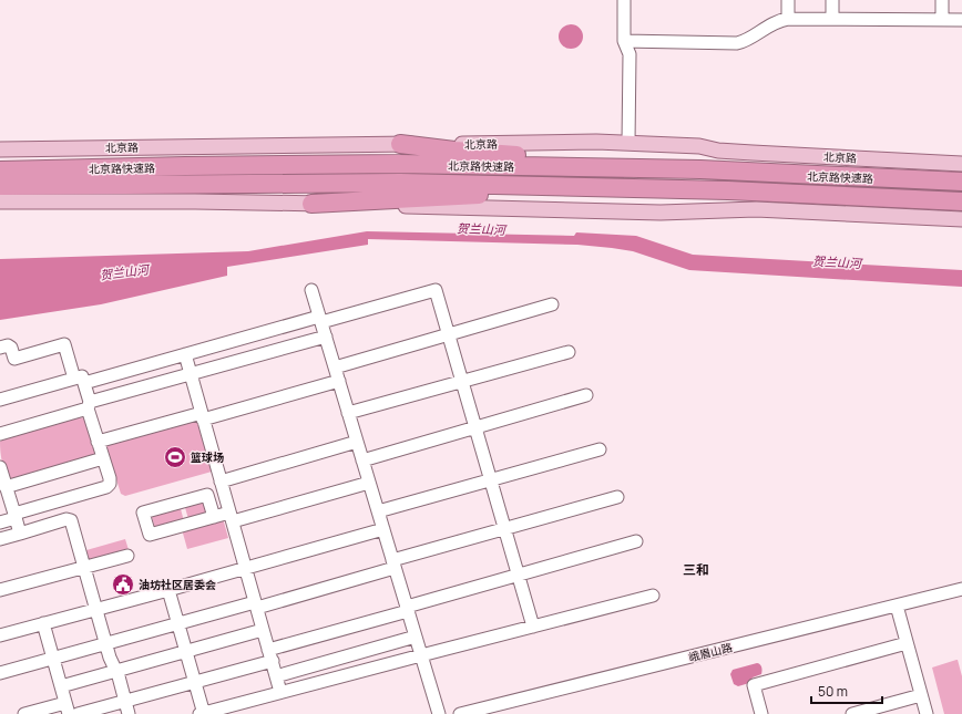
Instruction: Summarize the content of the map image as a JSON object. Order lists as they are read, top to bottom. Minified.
{"streets":{"highway":["北京路快速路"],"main road":["北京路"],"street":["峨眉山路"]},"districts":["三和"],"water":["贺兰山河"],"places":{"sports":["篮球场"],"public building":["油坊社区居委会"]},"scale_bar":"50 m"}
